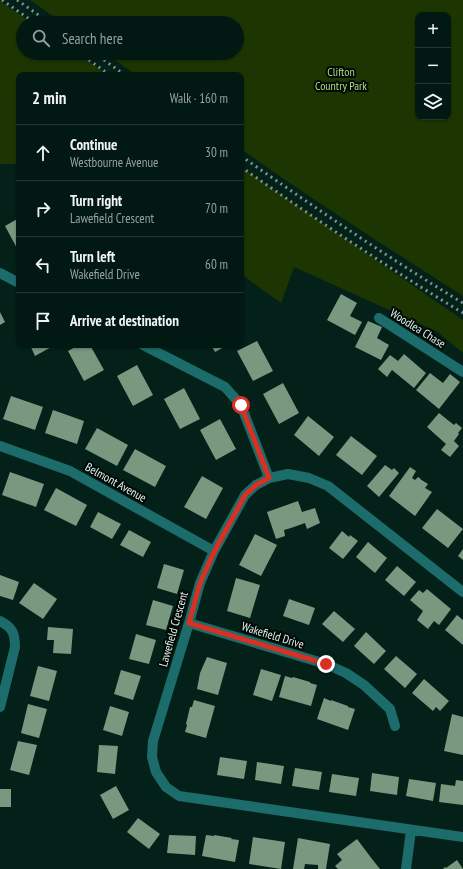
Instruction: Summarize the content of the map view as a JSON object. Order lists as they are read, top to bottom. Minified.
{"streets":{"street":["Woodlea Chase","Belmont Avenue","Lawefield Crescent","Wakefield Drive"]},"crossings":[["Belmont Avenue","Lawefield Crescent"],["Lawefield Crescent","Wakefield Drive"]],"parks":["Clifton Country Park"],"page":{"map_buttons":["+","−"],"search":"Search here","heading":["2 min","Walk · 160 m"],"list":[["Continue","Westbourne Avenue","30 m"],["Turn right","Lawefield Crescent","70 m"],["Turn left","Wakefield Drive","60 m"],"Arrive at destination"]}}
